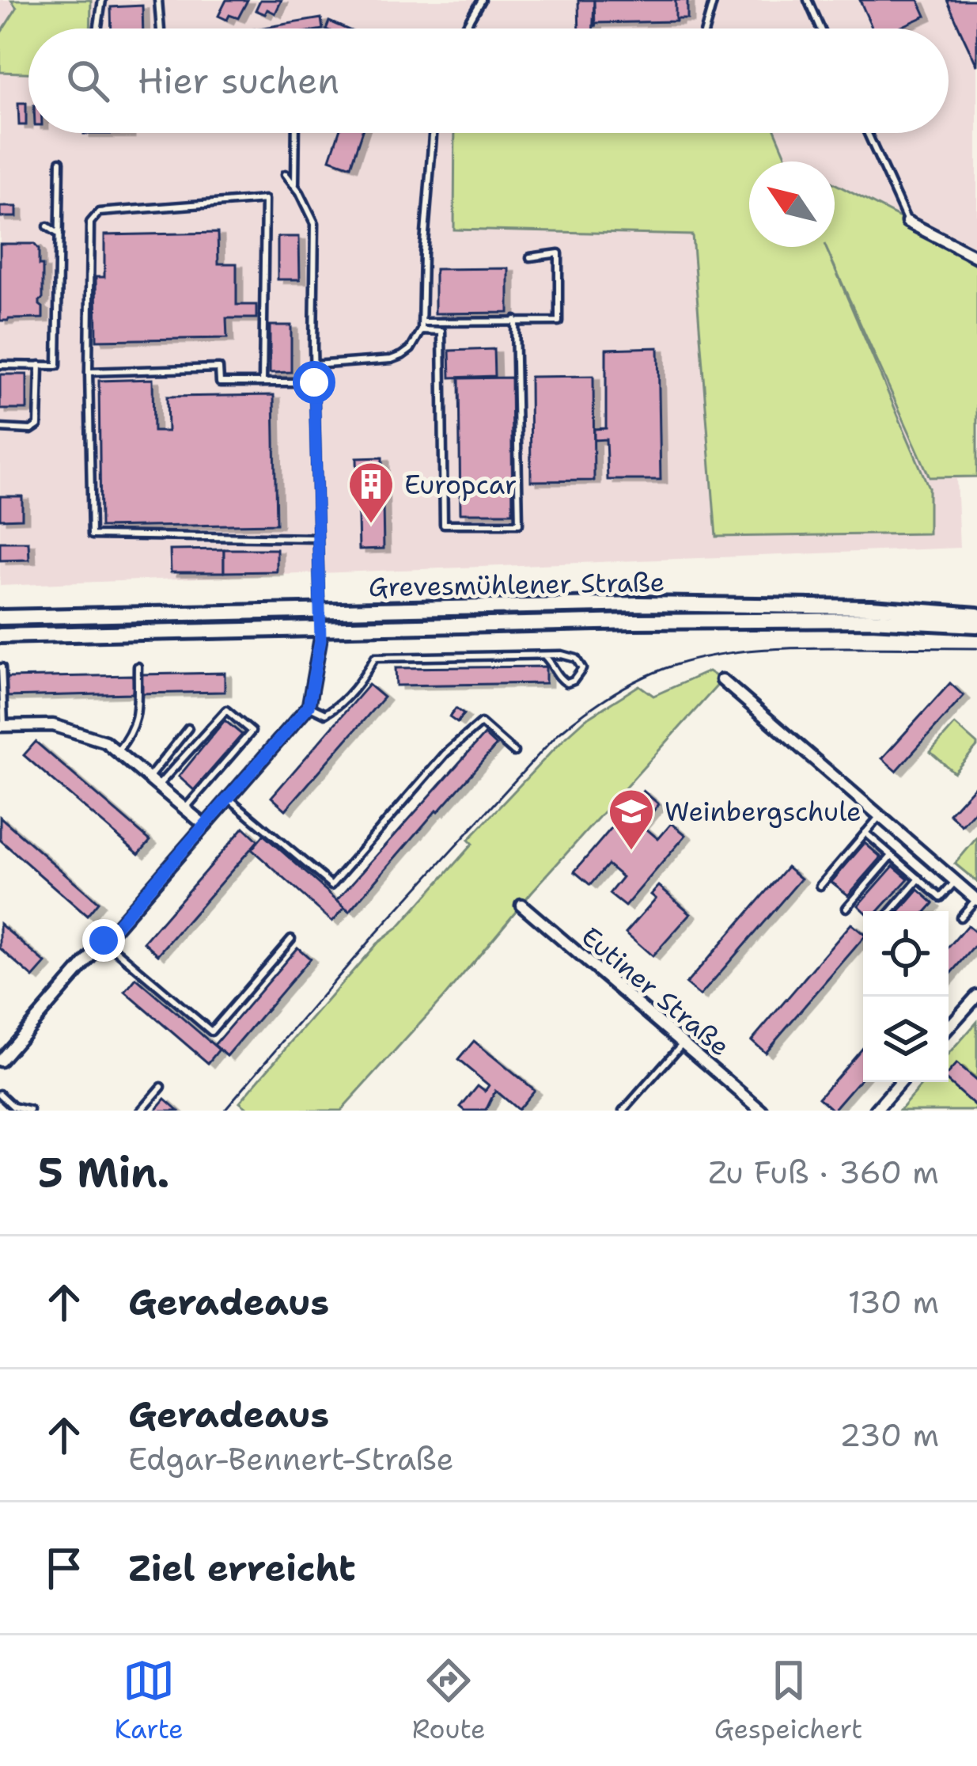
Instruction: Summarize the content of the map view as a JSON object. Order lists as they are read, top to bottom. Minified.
{"streets":{"street":["Grevesmühlener Straße","Eutiner Straße"]},"places":{"building":["Europcar"],"school or university":["Weinbergschule"]},"north":"top left","page":{"search":"Hier suchen","heading":["5 Min.","Zu Fuß · 360 m"],"list":[["Geradeaus","130 m"],["Geradeaus","Edgar-Bennert-Straße","230 m"],"Ziel erreicht"],"nav":["Karte","Route","Gespeichert"]}}
